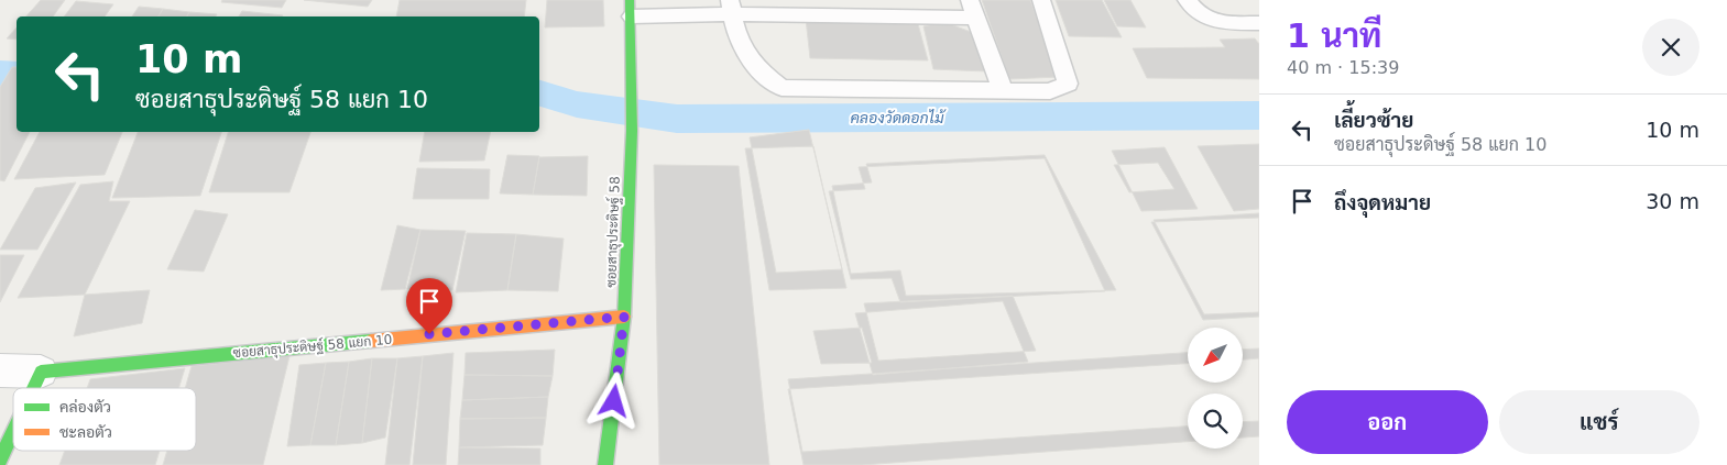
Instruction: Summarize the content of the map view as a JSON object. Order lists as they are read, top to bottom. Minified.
{"streets":{"street":["ซอยสาธุประดิษฐ์ 58","ซอยสาธุประดิษฐ์ 58 แยก 10"]},"crossings":[["ซอยสาธุประดิษฐ์ 58","ซอยสาธุประดิษฐ์ 58 แยก 10"]],"water":["คลองวัดดอกไม้"],"legend":["คล่องตัว","ชะลอตัว"],"north":"bottom left","page":{"heading":["1 นาที","40 m · 15:39"],"turn":["10 m","ซอยสาธุประดิษฐ์ 58 แยก 10"],"list":[{"name":"เลี้ยวซ้าย","note":"ซอยสาธุประดิษฐ์ 58 แยก 10","value":"10 m"},{"name":"ถึงจุดหมาย","value":"30 m"}],"buttons":["ออก","แชร์"]}}
